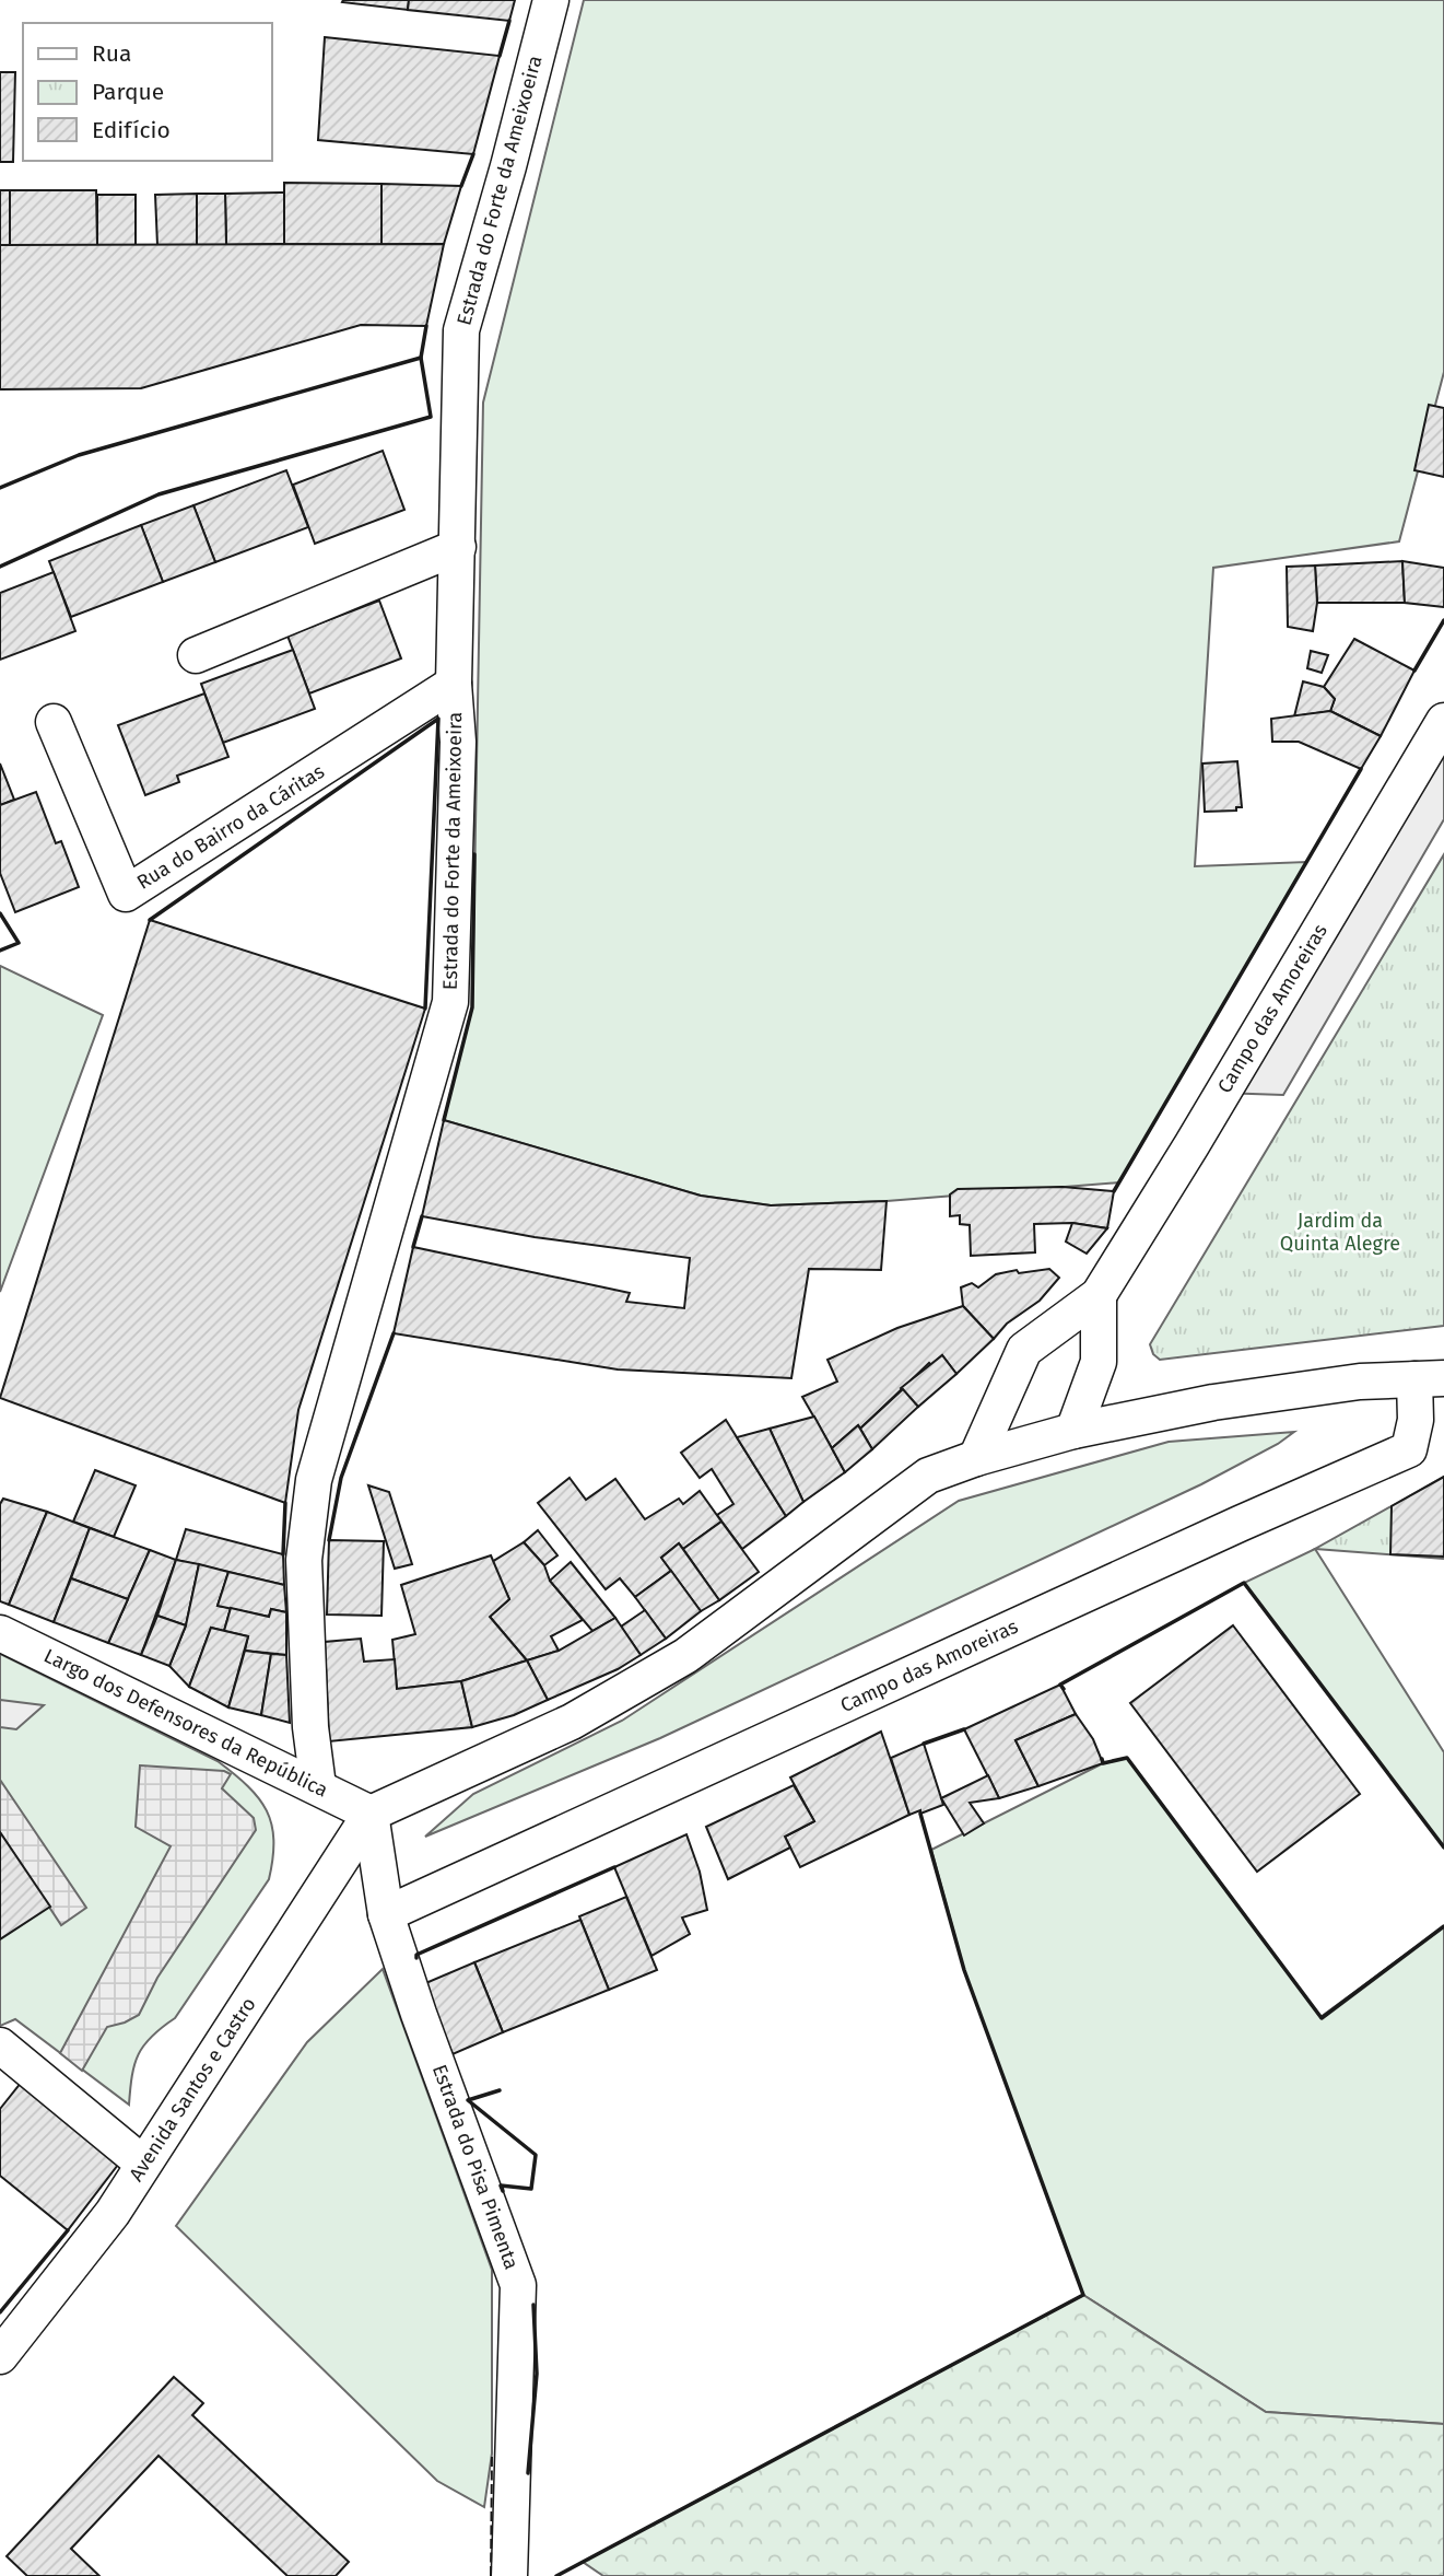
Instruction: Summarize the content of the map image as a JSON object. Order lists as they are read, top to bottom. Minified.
{"streets":{"street":["Estrada do Forte da Ameixoeira","Rua do Bairro da Cáritas","Campo das Amoreiras","Largo dos Defensores da República","Avenida Santos e Castro","Estrada do Pisa Pimenta"]},"crossings":[["Estrada do Forte da Ameixoeira","Rua do Bairro da Cáritas"],["Estrada do Forte da Ameixoeira","Largo dos Defensores da República"],["Campo das Amoreiras","Largo dos Defensores da República"],["Campo das Amoreiras","Avenida Santos e Castro"],["Campo das Amoreiras","Estrada do Pisa Pimenta"],["Largo dos Defensores da República","Avenida Santos e Castro"],["Largo dos Defensores da República","Estrada do Pisa Pimenta"],["Avenida Santos e Castro","Estrada do Pisa Pimenta"]],"parks":["Jardim da Quinta Alegre"],"legend":["Rua","Parque","Edifício"]}
